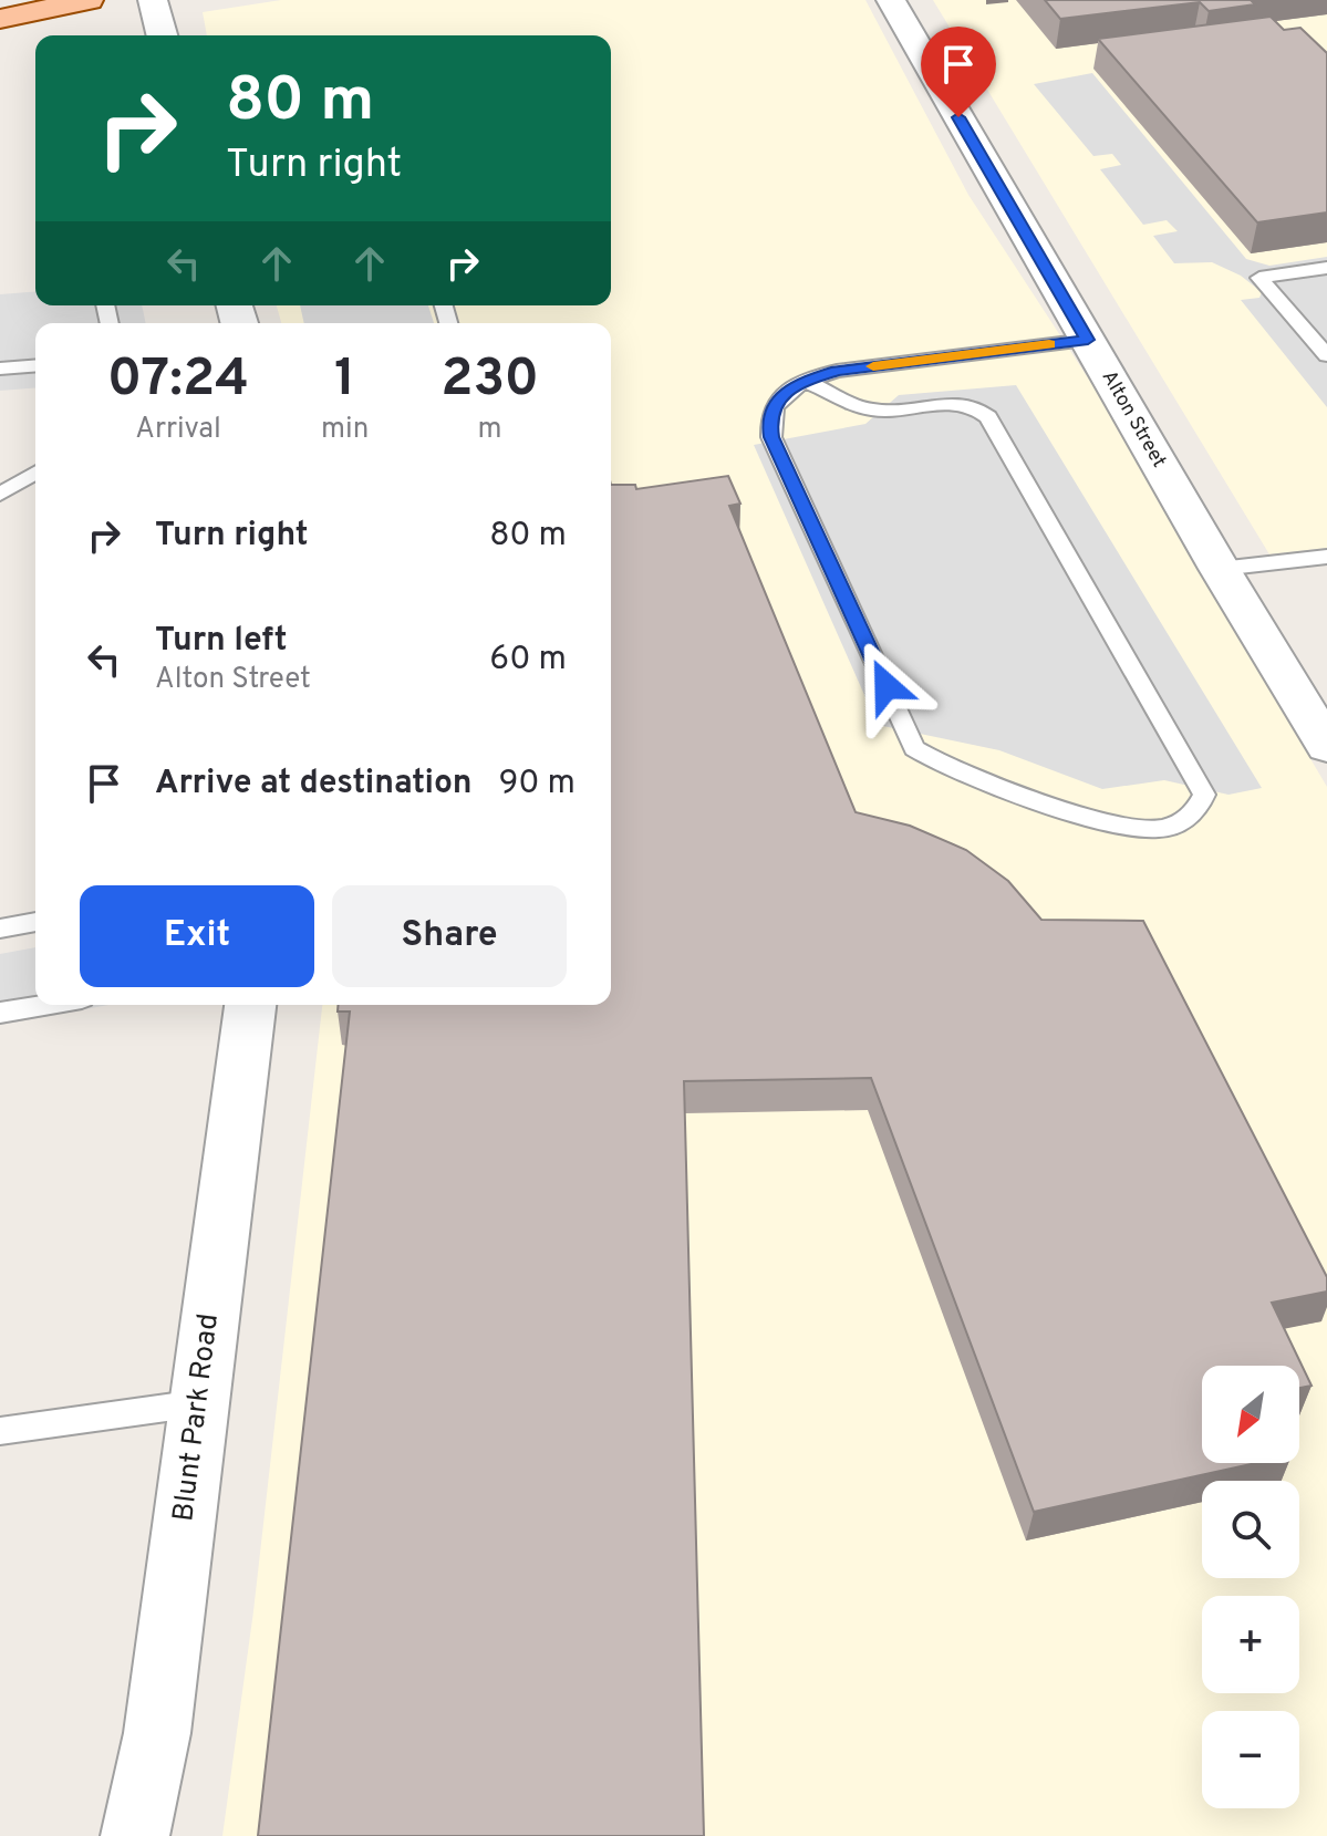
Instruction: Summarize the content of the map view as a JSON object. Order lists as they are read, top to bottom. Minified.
{"streets":{"street":["Alton Street","Blunt Park Road"]},"north":"bottom left","page":{"turn":["80 m","Turn right"],"eta":["07:24","Arrival","1","min","230","m"],"list":[{"name":"Turn right","value":"80 m"},{"name":"Turn left","note":"Alton Street","value":"60 m"},{"name":"Arrive at destination","value":"90 m"}],"buttons":["Exit","Share"],"map_buttons":["+","−"]}}
